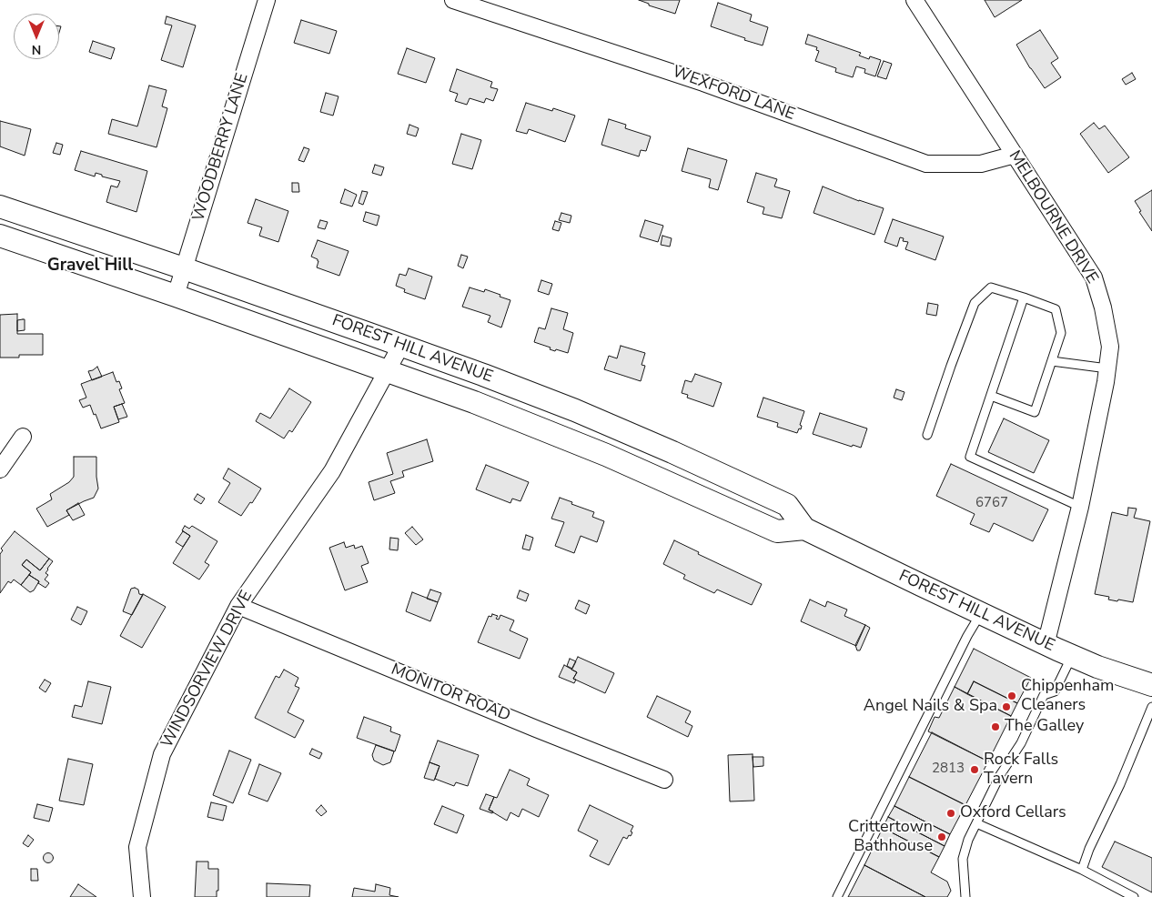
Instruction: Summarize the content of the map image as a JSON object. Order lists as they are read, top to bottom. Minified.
{"streets":{"main road":["FOREST HILL AVENUE"],"street":["WEXFORD LANE","WOODBERRY LANE","MELBOURNE DRIVE","WINDSORVIEW DRIVE","MONITOR ROAD"]},"crossings":[["WEXFORD LANE","MELBOURNE DRIVE"],["WOODBERRY LANE","FOREST HILL AVENUE"],["MELBOURNE DRIVE","FOREST HILL AVENUE"],["FOREST HILL AVENUE","WINDSORVIEW DRIVE"],["WINDSORVIEW DRIVE","MONITOR ROAD"]],"districts":["Gravel Hill"],"places":["Chippenham Cleaners","Angel Nails & Spa","The Galley","Rock Falls Tavern","Oxford Cellars","Crittertown Bathhouse"],"house_numbers":["6767","2813"],"north":"bottom"}
